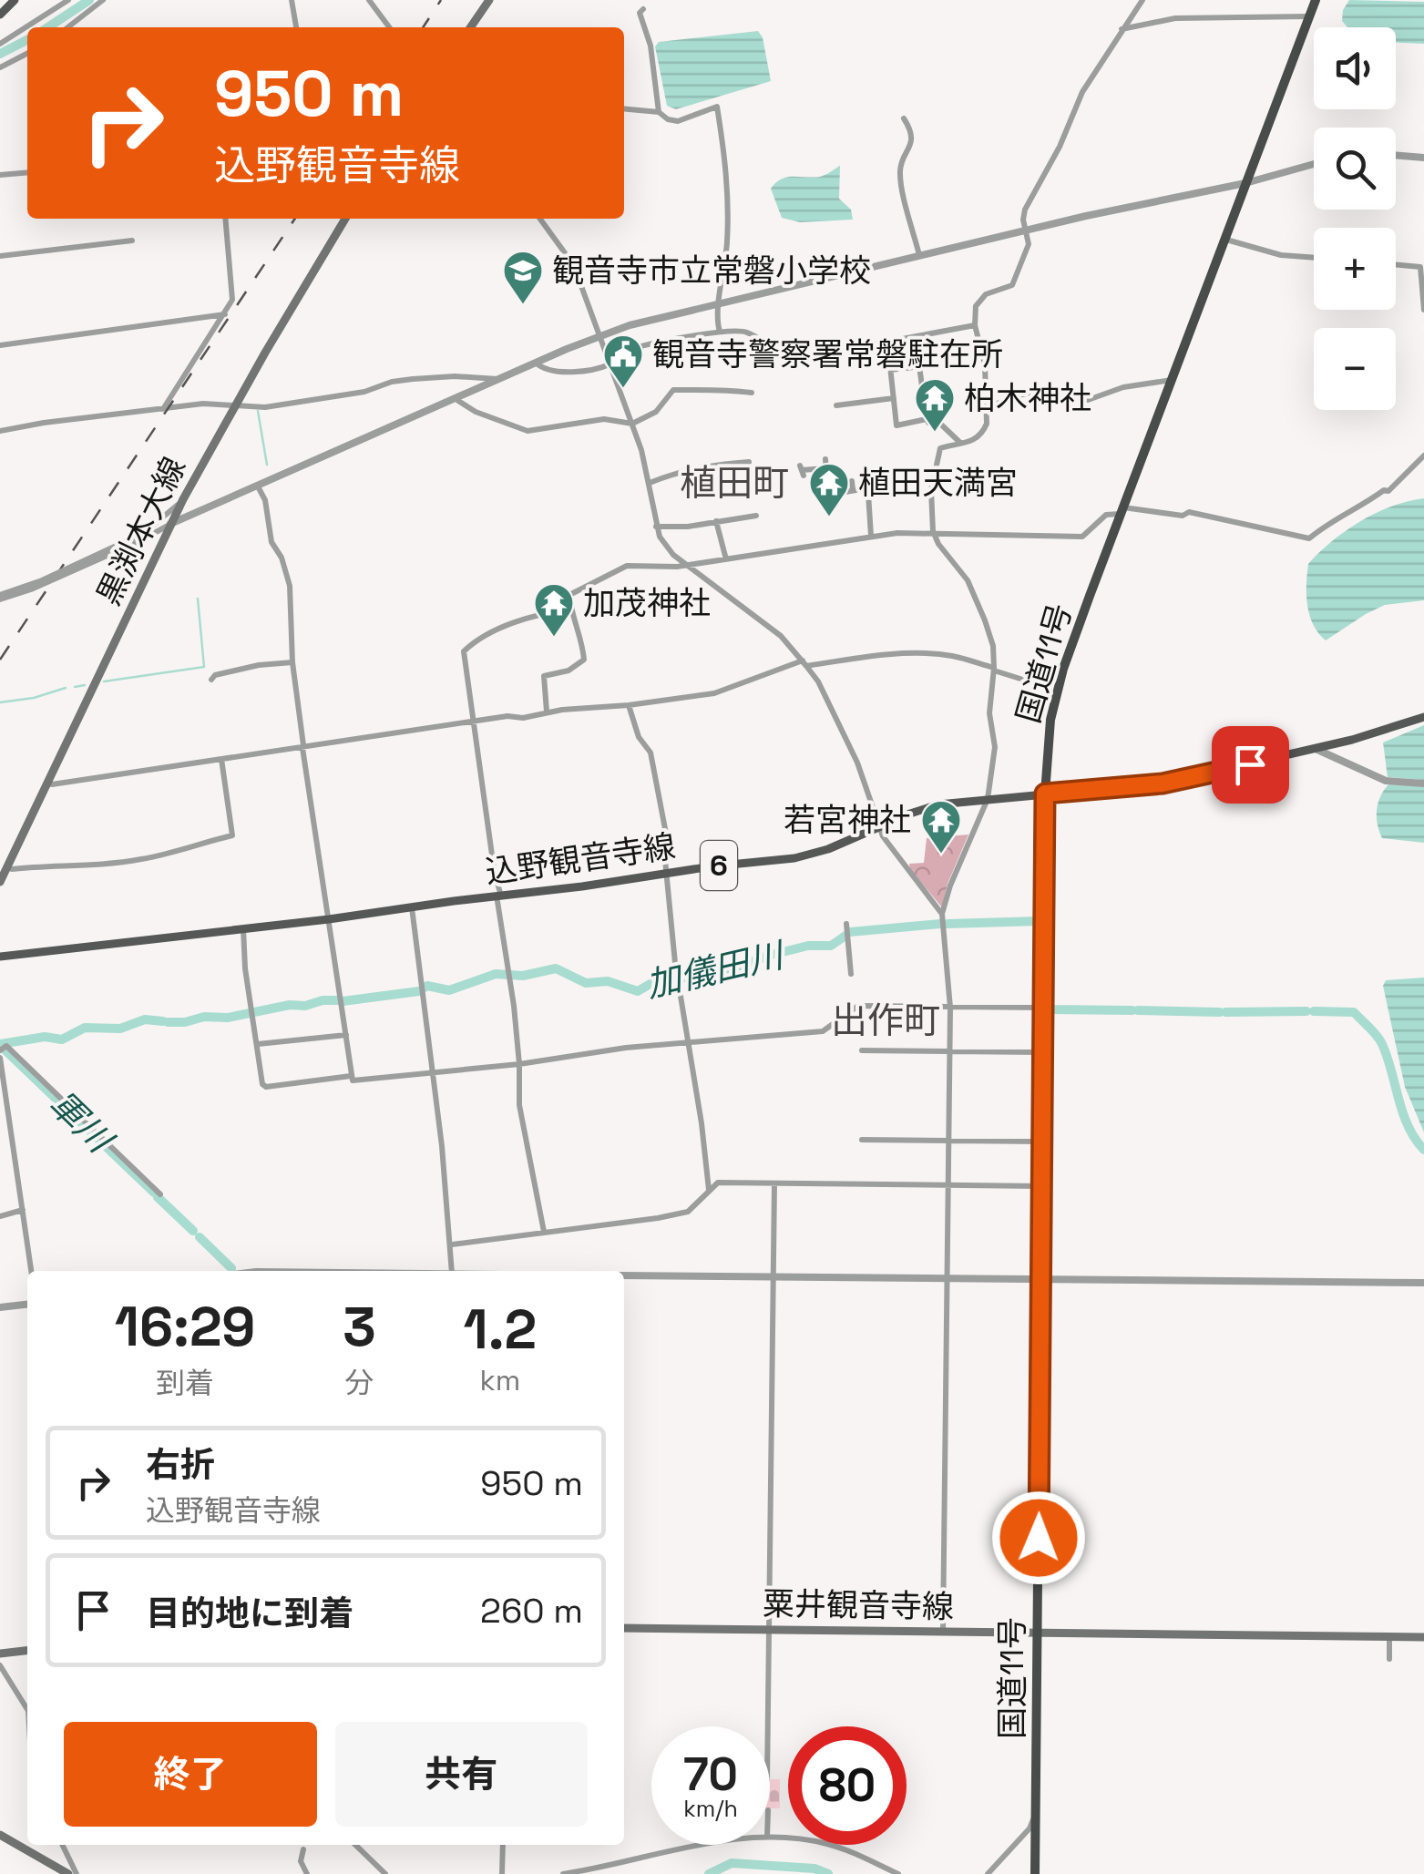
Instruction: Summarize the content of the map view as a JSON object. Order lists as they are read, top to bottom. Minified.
{"streets":{"highway":["国道11号"],"main road":["黒渕本大線","込野観音寺線","6","粟井観音寺線"]},"crossings":[["国道11号","込野観音寺線"],["国道11号","粟井観音寺線"]],"districts":["植田町","出作町"],"water":["加儀田川","軍川"],"places":{"school or university":["観音寺市立常磐小学校"],"public building":["観音寺警察署常磐駐在所"],"temple":["柏木神社","植田天満宮","加茂神社","若宮神社"]},"page":{"map_buttons":["+","−"],"turn":["950 m","込野観音寺線"],"eta":["16:29","到着","3","分","1.2","km"],"list":[{"name":"右折","note":"込野観音寺線","value":"950 m"},{"name":"目的地に到着","value":"260 m"}],"buttons":["終了","共有"],"speed":"70 km/h","limit":"80"}}
